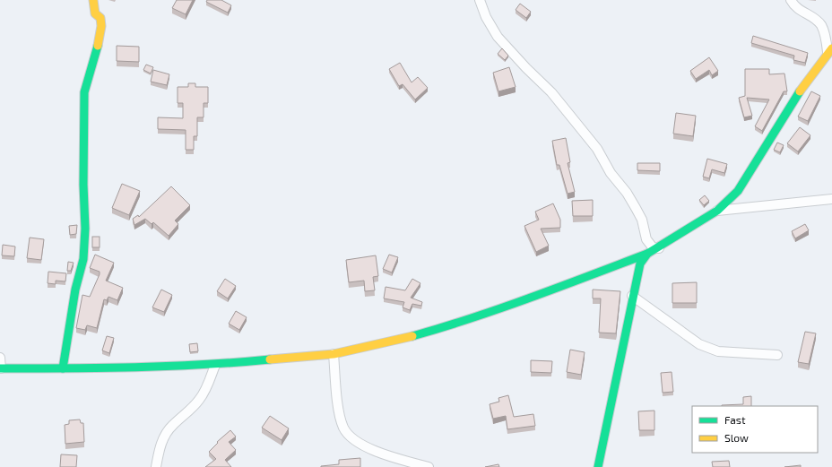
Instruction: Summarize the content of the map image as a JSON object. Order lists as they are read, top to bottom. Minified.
{"legend":["Fast","Slow"]}
